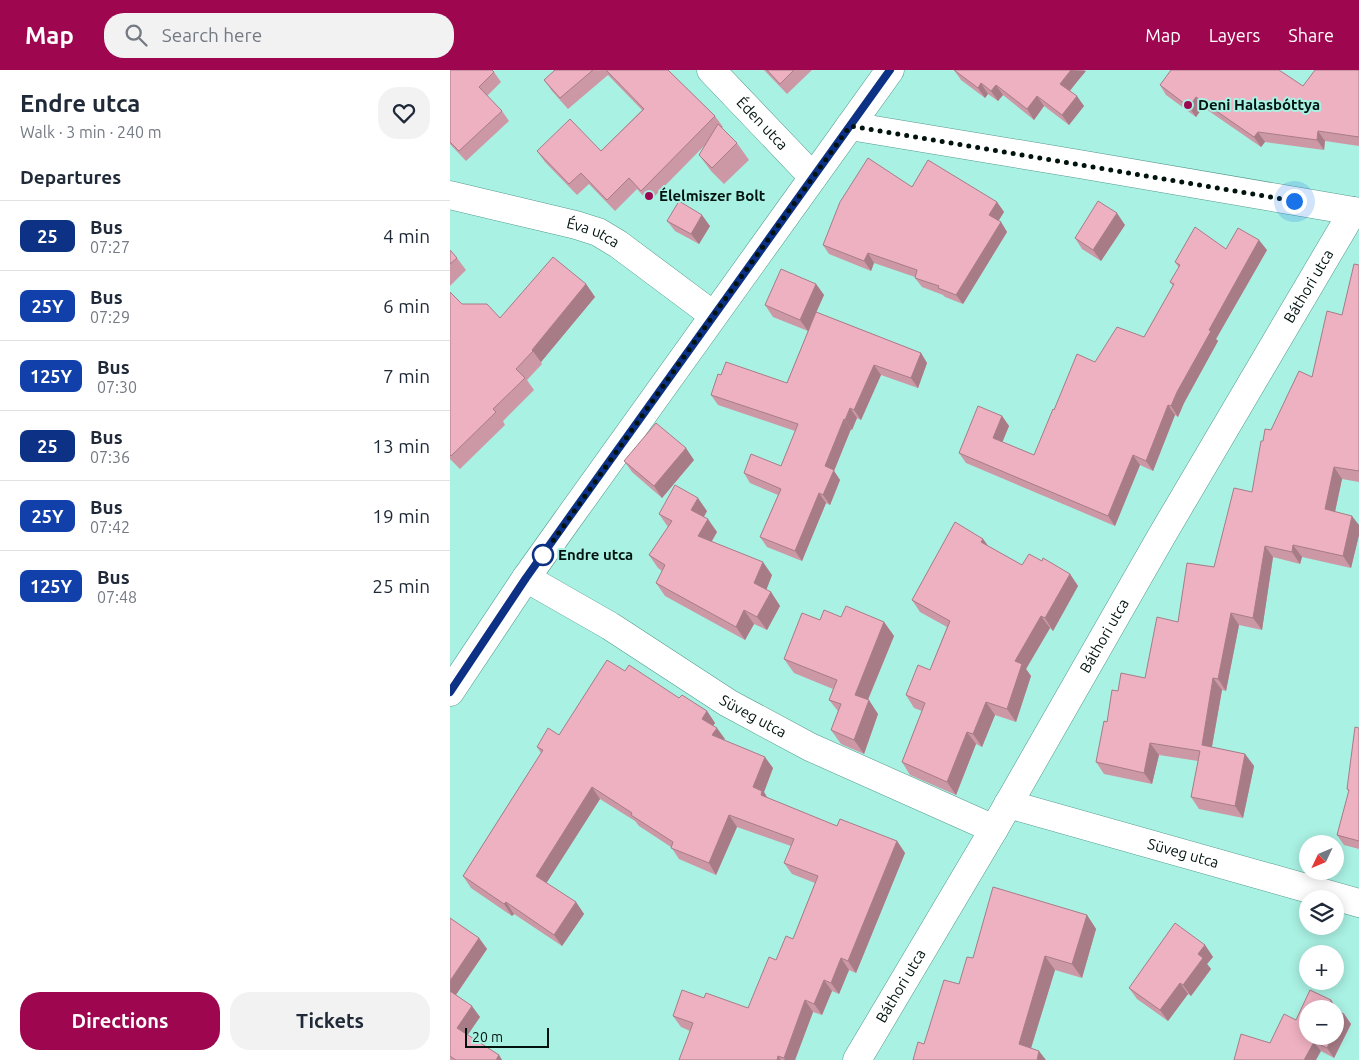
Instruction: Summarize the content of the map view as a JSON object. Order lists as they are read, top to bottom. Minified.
{"streets":{"street":["Éden utca","Éva utca","Báthori utca","Süveg utca"]},"crossings":[["Báthori utca","Süveg utca"]],"places":["Deni Halasbóttya","Élelmiszer Bolt","Endre utca"],"lines":["bus line 25"],"scale_bar":"20 m","north":"bottom left","page":{"header":"Map","search":"Search here","nav":["Map","Layers","Share"],"heading":[["Endre utca","Walk · 3 min · 240 m"],"Departures"],"list":[{"mark":"25","name":"Bus","note":"07:27","value":"4 min"},{"mark":"25Y","name":"Bus","note":"07:29","value":"6 min"},{"mark":"125Y","name":"Bus","note":"07:30","value":"7 min"},{"mark":"25","name":"Bus","note":"07:36","value":"13 min"},{"mark":"25Y","name":"Bus","note":"07:42","value":"19 min"},{"mark":"125Y","name":"Bus","note":"07:48","value":"25 min"}],"map_buttons":["+","−"],"buttons":["Directions","Tickets"],"scale":"20 m"}}
